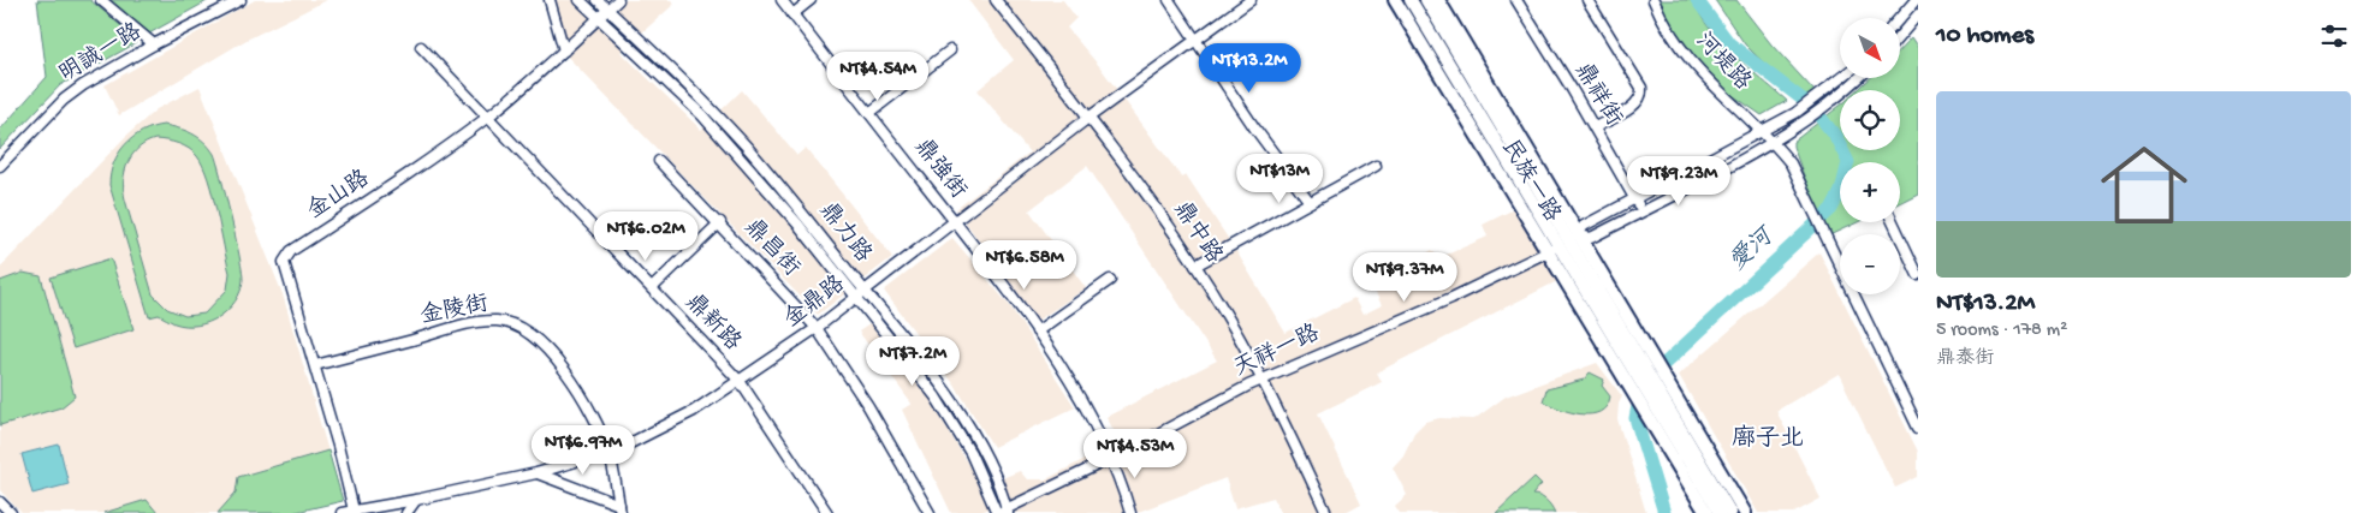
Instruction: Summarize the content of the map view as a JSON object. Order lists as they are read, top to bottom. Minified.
{"streets":{"main road":["民族一路"],"street":["明誠一路","河堤路","鼎祥街","鼎強街","金山路","鼎力路","鼎中路","鼎昌街","金鼎路","金陵街","鼎新路","天祥一路"]},"crossings":[["鼎強街","金鼎路"],["鼎強街","天祥一路"],["民族一路","天祥一路"],["金山路","鼎力路"],["金山路","金鼎路"],["金山路","金陵街"],["金山路","鼎新路"],["鼎力路","金鼎路"],["鼎力路","天祥一路"],["鼎中路","金鼎路"],["鼎中路","天祥一路"],["鼎昌街","金鼎路"],["鼎昌街","鼎新路"],["金鼎路","金陵街"],["金鼎路","鼎新路"]],"districts":["廍子北"],"water":["愛河"],"north":"bottom right","page":{"heading":"10 homes","map_buttons":["+","−"],"price":["NT$13.2M","NT$4.54M","NT$13M","NT$9.23M","NT$6.02M","NT$6.58M","NT$9.37M","NT$7.2M","NT$6.97M","NT$4.53M"],"list":[{"name":"NT$13.2M","note":"5 rooms · 178 m² · 鼎泰街"}]}}
